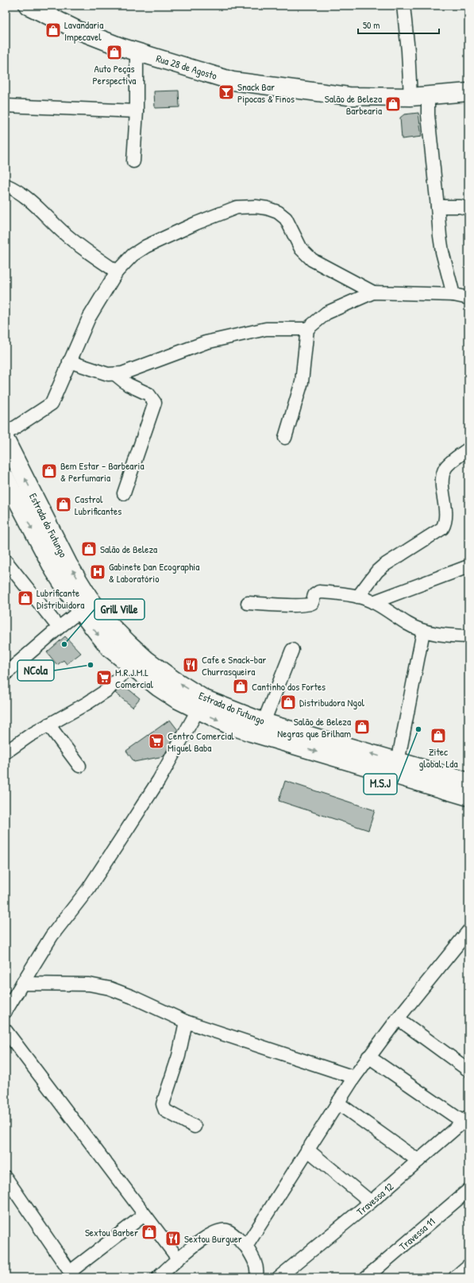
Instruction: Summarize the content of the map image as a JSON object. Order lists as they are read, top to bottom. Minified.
{"streets":{"main road":["Rua 28 de Agosto","Estrada do Futungo"],"street":["Travessa 12","Travessa 11"]},"places":{"shop":["Lavandaria Impecavel","Auto Peças Perspectiva","Salão de Beleza Barbearia","Bem Estar - Barbearia & Perfumaria","Castrol Lubrificantes","Salão de Beleza","Lubrificante Distribuidora","Cantinho dos Fortes","Distribudora Ngol","Salão de Beleza Negras que Brilham","Zitec global, Lda","Sextou Barber"],"bar":["Snack Bar Pipocas & Finos"],"hospital":["Gabinete Dan Ecographia & Laboratório"],"other":["Grill Ville","NCola","M.S.J"],"restaurant":["Cafe e Snack-bar Churrasqueira","Sextou Burguer"],"supermarket":["M.R.J.M.L Comercial","Centro Comercial Miguel Baba"]},"scale_bar":"50 m"}
